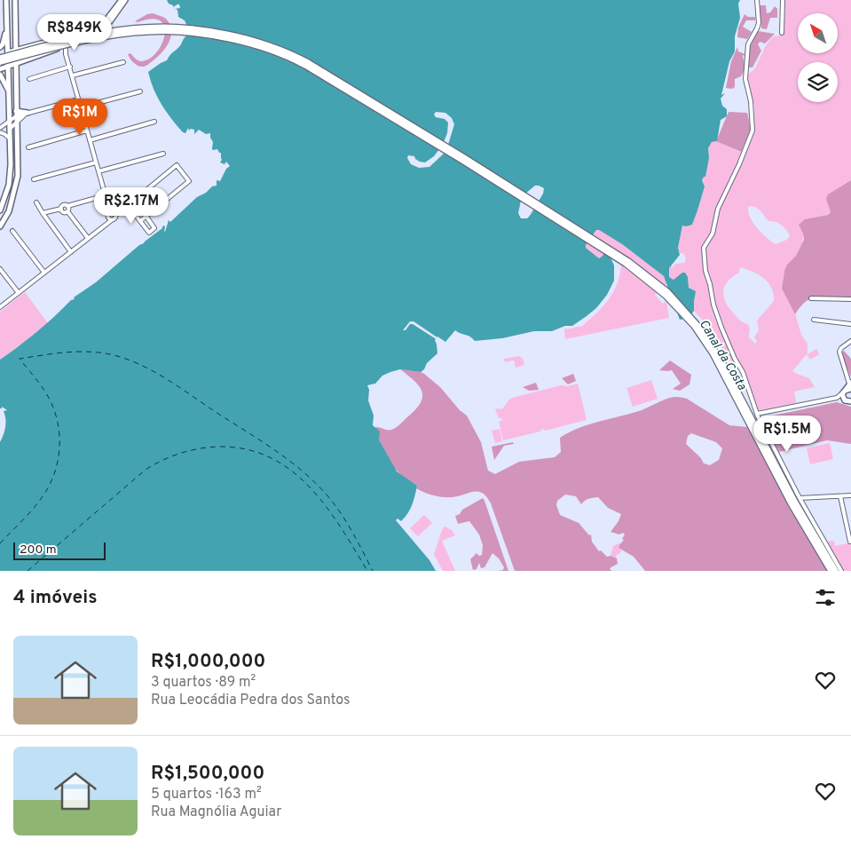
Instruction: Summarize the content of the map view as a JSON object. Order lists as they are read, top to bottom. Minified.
{"water":["Canal da Costa"],"scale_bar":"200 m","north":"top left","page":{"price":["R$849K","R$1M","R$2.17M","R$1.5M"],"scale":"200 m","heading":"4 imóveis","list":[{"name":"R$1,000,000","note":"3 quartos · 89 m² · Rua Leocádia Pedra dos Santos"},{"name":"R$1,500,000","note":"5 quartos · 163 m² · Rua Magnólia Aguiar"}]}}
